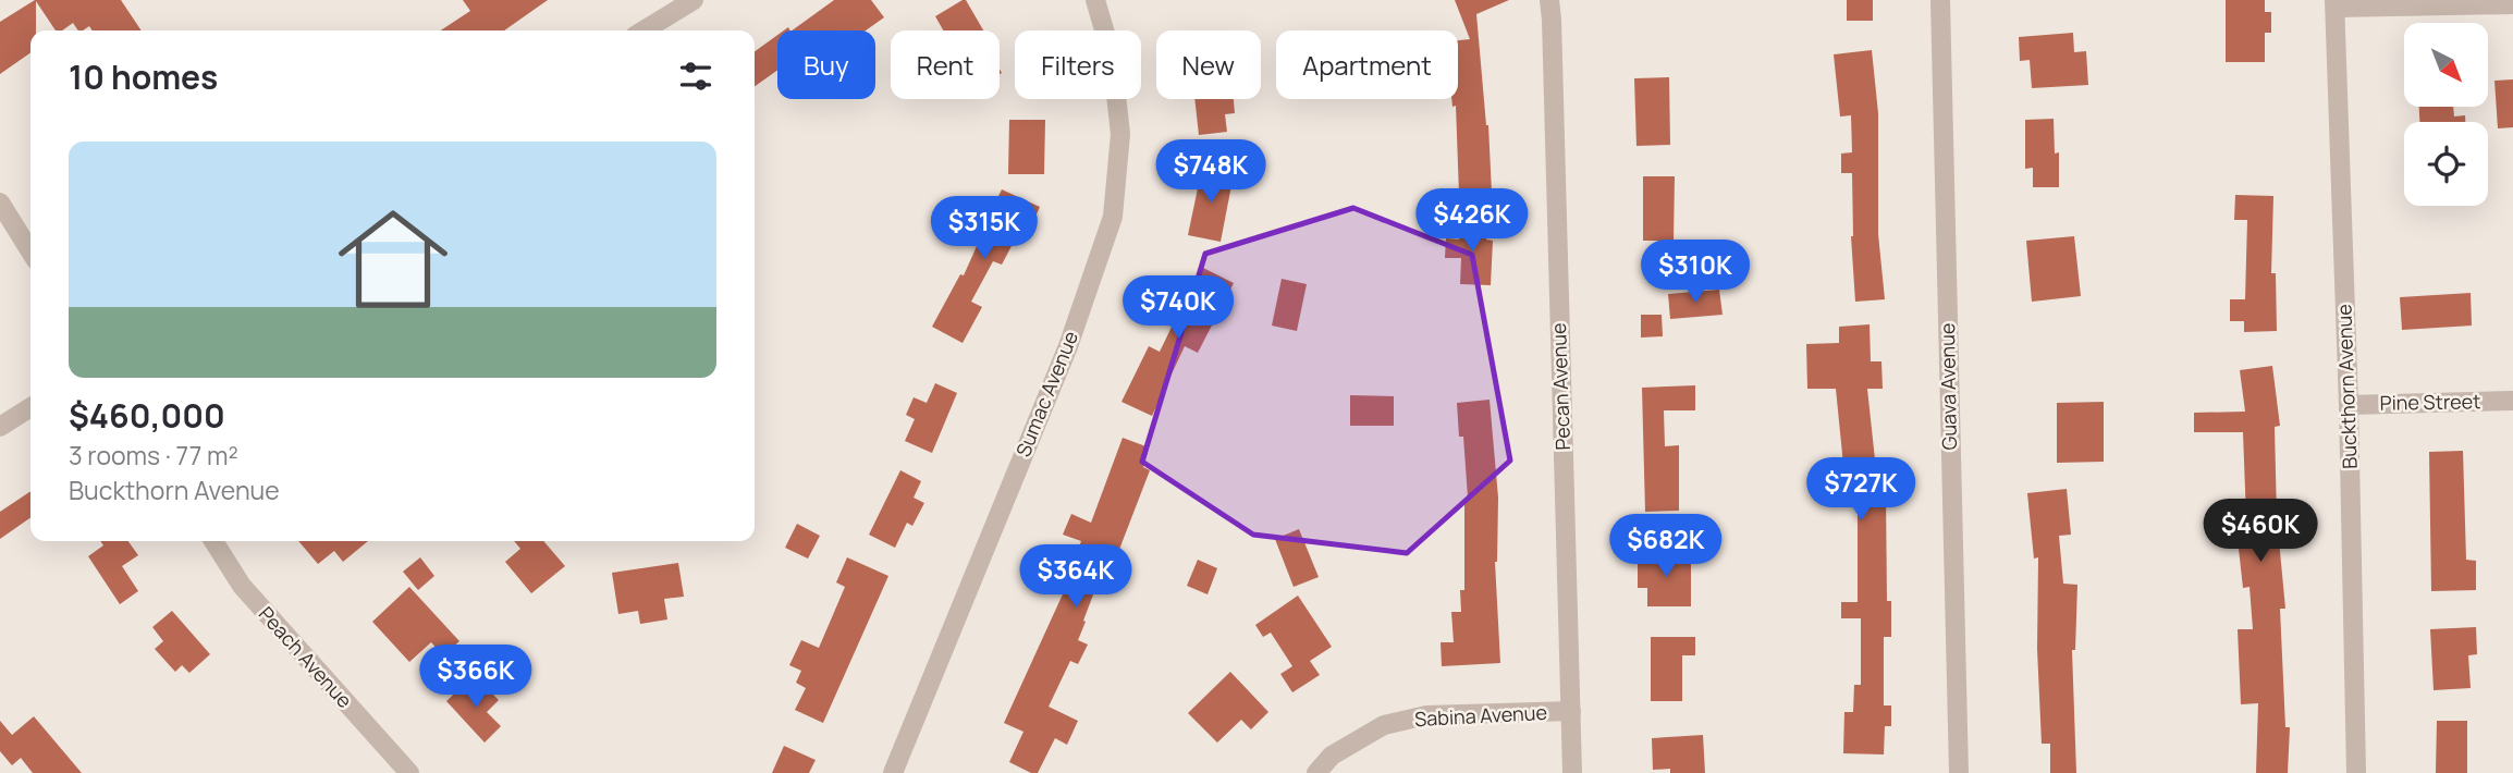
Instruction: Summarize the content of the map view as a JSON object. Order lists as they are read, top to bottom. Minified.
{"streets":{"street":["Pecan Avenue","Guava Avenue","Buckthorn Avenue","Sumac Avenue","Pine Street","Peach Avenue","Sabina Avenue"]},"crossings":[["Pecan Avenue","Sabina Avenue"],["Buckthorn Avenue","Pine Street"]],"north":"bottom right","page":{"chip":["Buy","Rent","Filters","New","Apartment"],"heading":"10 homes","list":[{"name":"$460,000","note":"3 rooms · 77 m² · Buckthorn Avenue"}],"price":["$748K","$426K","$315K","$310K","$740K","$727K","$460K","$682K","$364K","$366K"]}}
